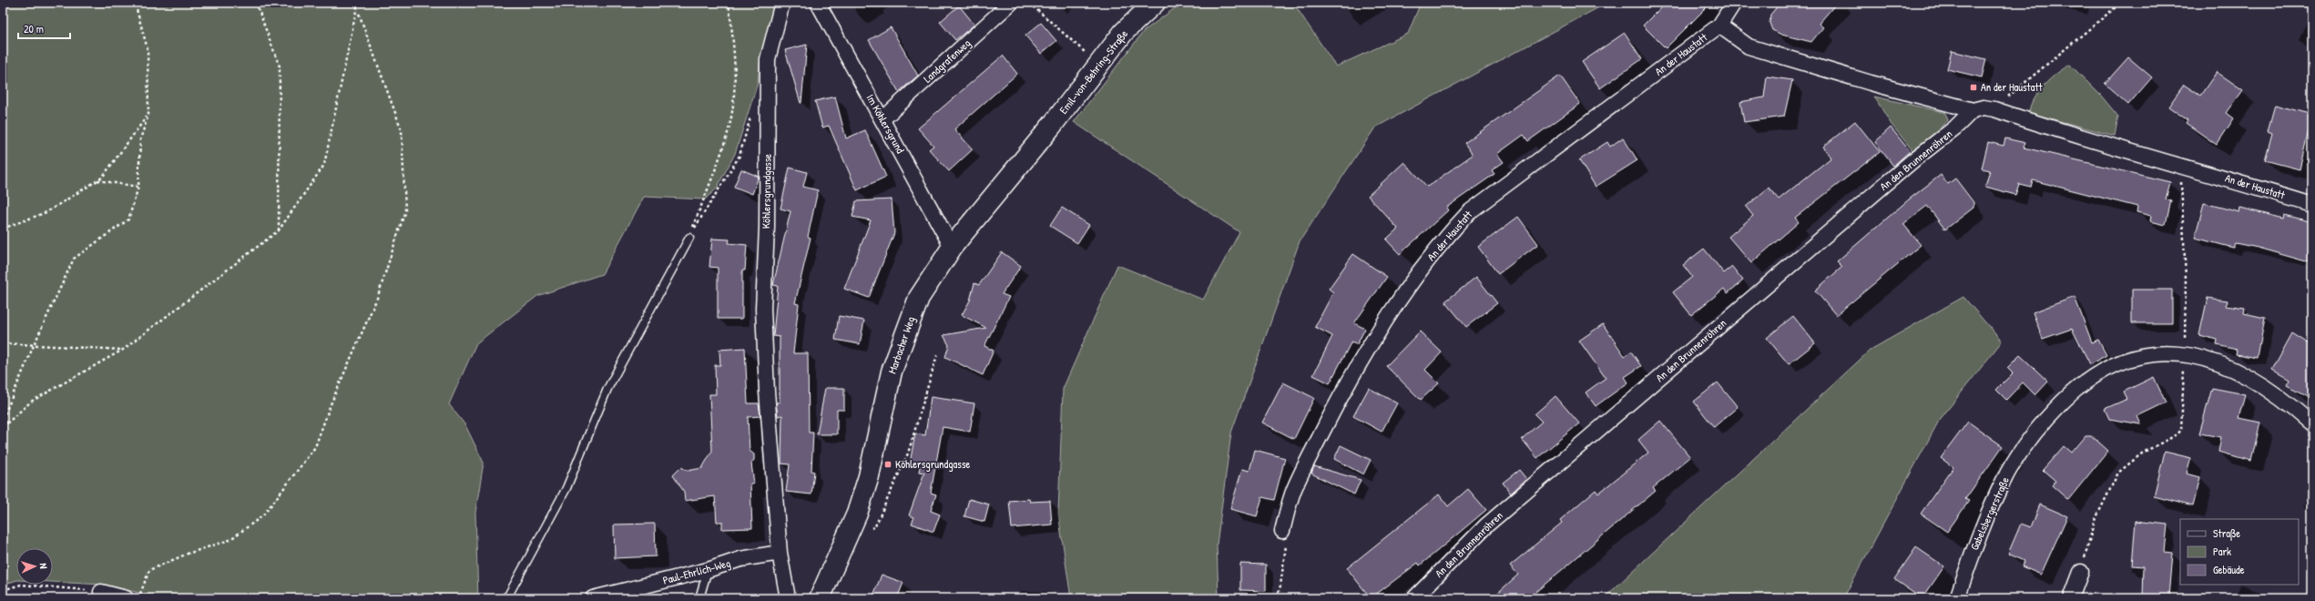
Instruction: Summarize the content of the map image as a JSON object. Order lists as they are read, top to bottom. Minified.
{"streets":{"main road":["Emil-von-Behring-Straße","Marbacher Weg"],"street":["An der Haustatt","Landgrafenweg","Im Köhlersgrund","An den Brunnenröhren","Köhlersgrundgasse","Gabelsbergerstraße","Paul-Ehrlich-Weg"]},"crossings":[["An der Haustatt","An den Brunnenröhren"],["Landgrafenweg","Im Köhlersgrund"],["Emil-von-Behring-Straße","Marbacher Weg"],["Im Köhlersgrund","Marbacher Weg"],["Köhlersgrundgasse","Paul-Ehrlich-Weg"]],"places":{"transit":["An der Haustatt","Köhlersgrundgasse"]},"legend":["Straße","Park","Gebäude"],"scale_bar":"20 m","north":"right"}
